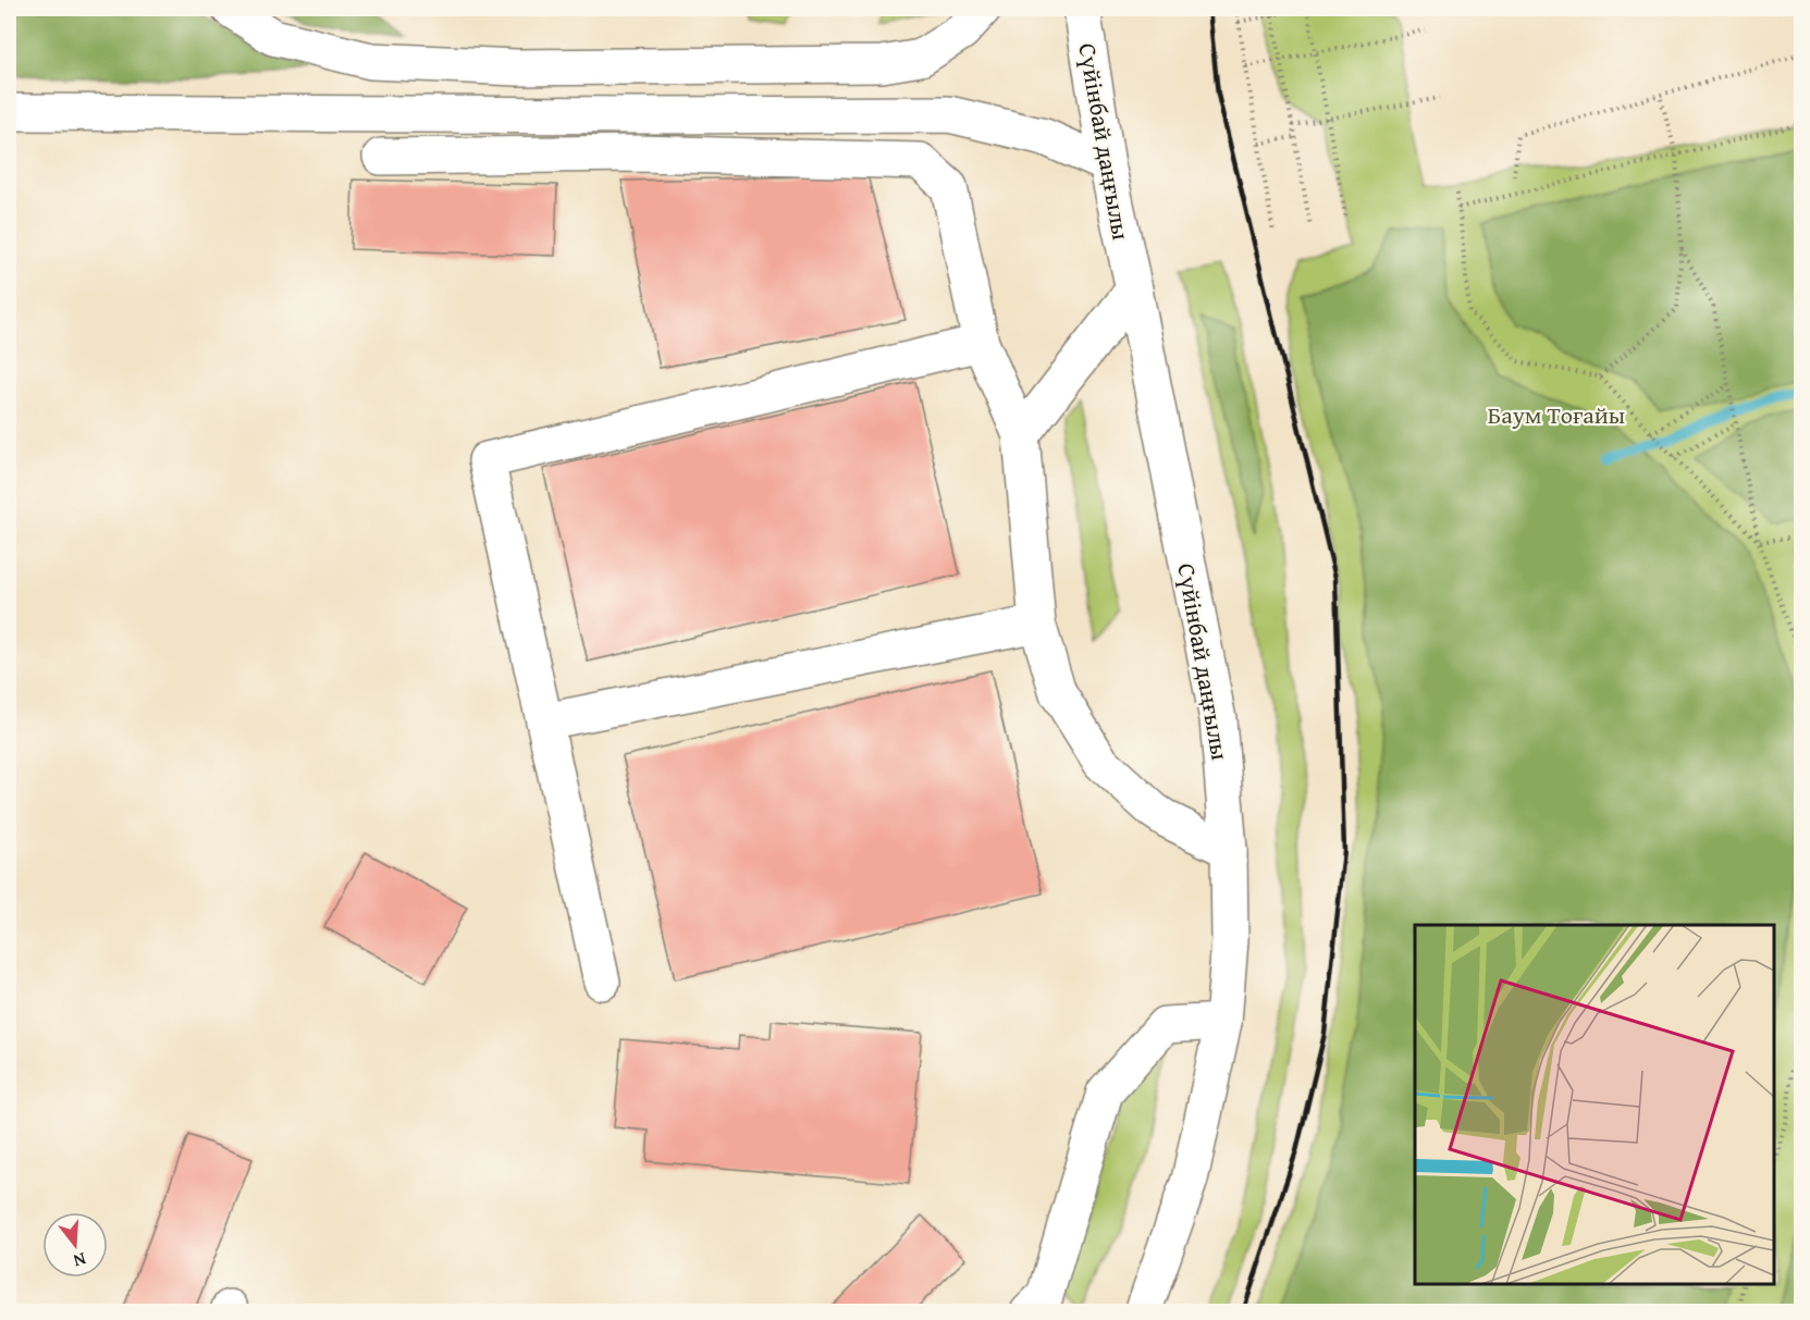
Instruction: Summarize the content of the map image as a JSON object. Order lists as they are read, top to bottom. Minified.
{"streets":{"main road":["Сүйінбай даңғылы"]},"parks":["Баум Тоғайы"],"north":"bottom"}
